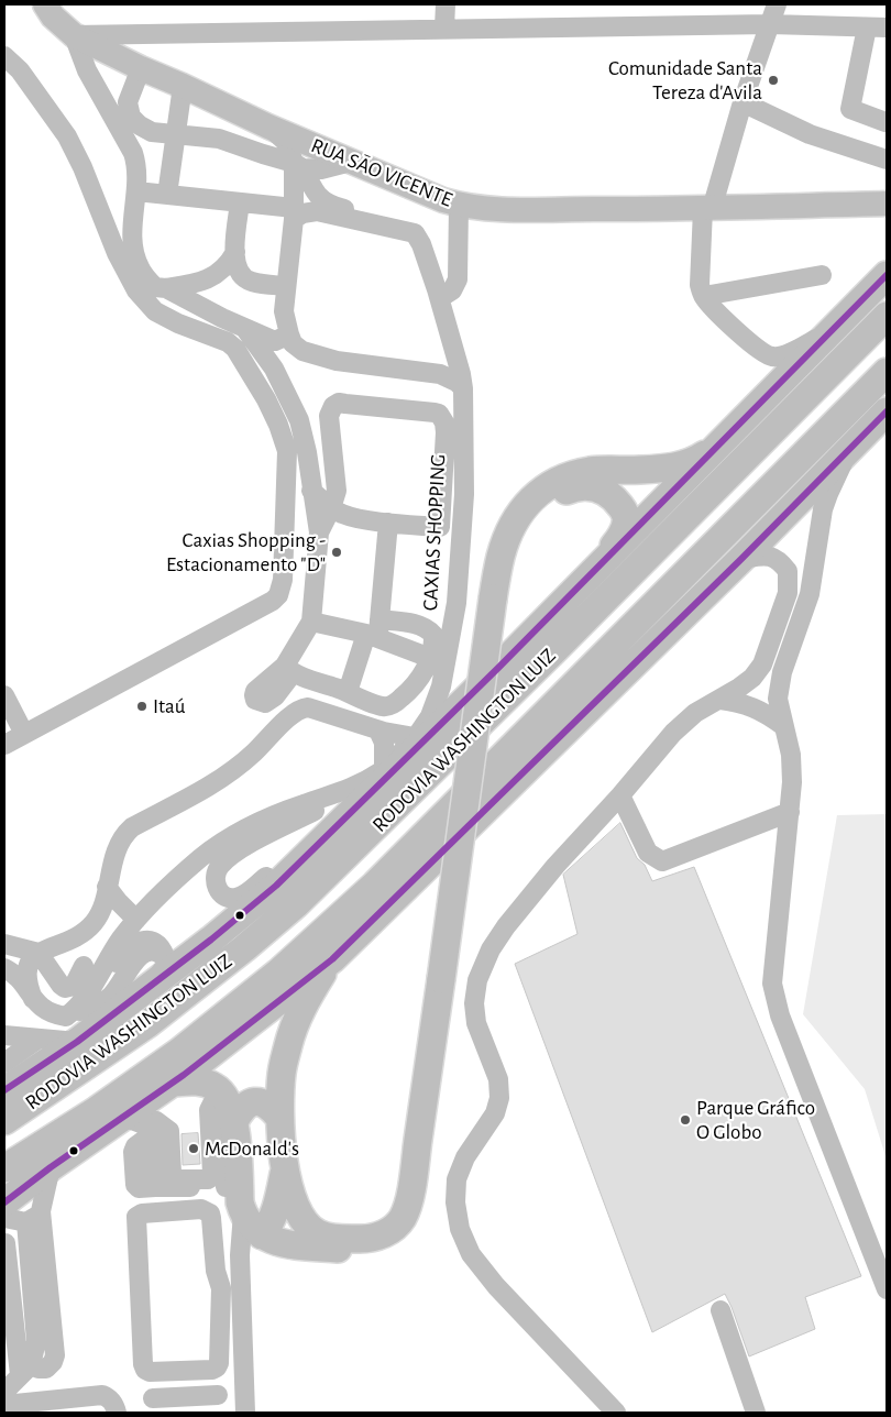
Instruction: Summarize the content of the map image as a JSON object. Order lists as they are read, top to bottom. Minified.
{"streets":{"highway":["RODOVIA WASHINGTON LUIZ"],"main road":["RUA SĀO VICENTE"],"street":["CAXIAS SHOPPING"]},"crossings":[["RUA SĀO VICENTE","CAXIAS SHOPPING"]],"places":["Comunidade Santa Tereza d'Avila","Caxias Shopping - Estacionamento \"D\"","Itaú","Parque Gráfico O Globo","McDonald's"]}
